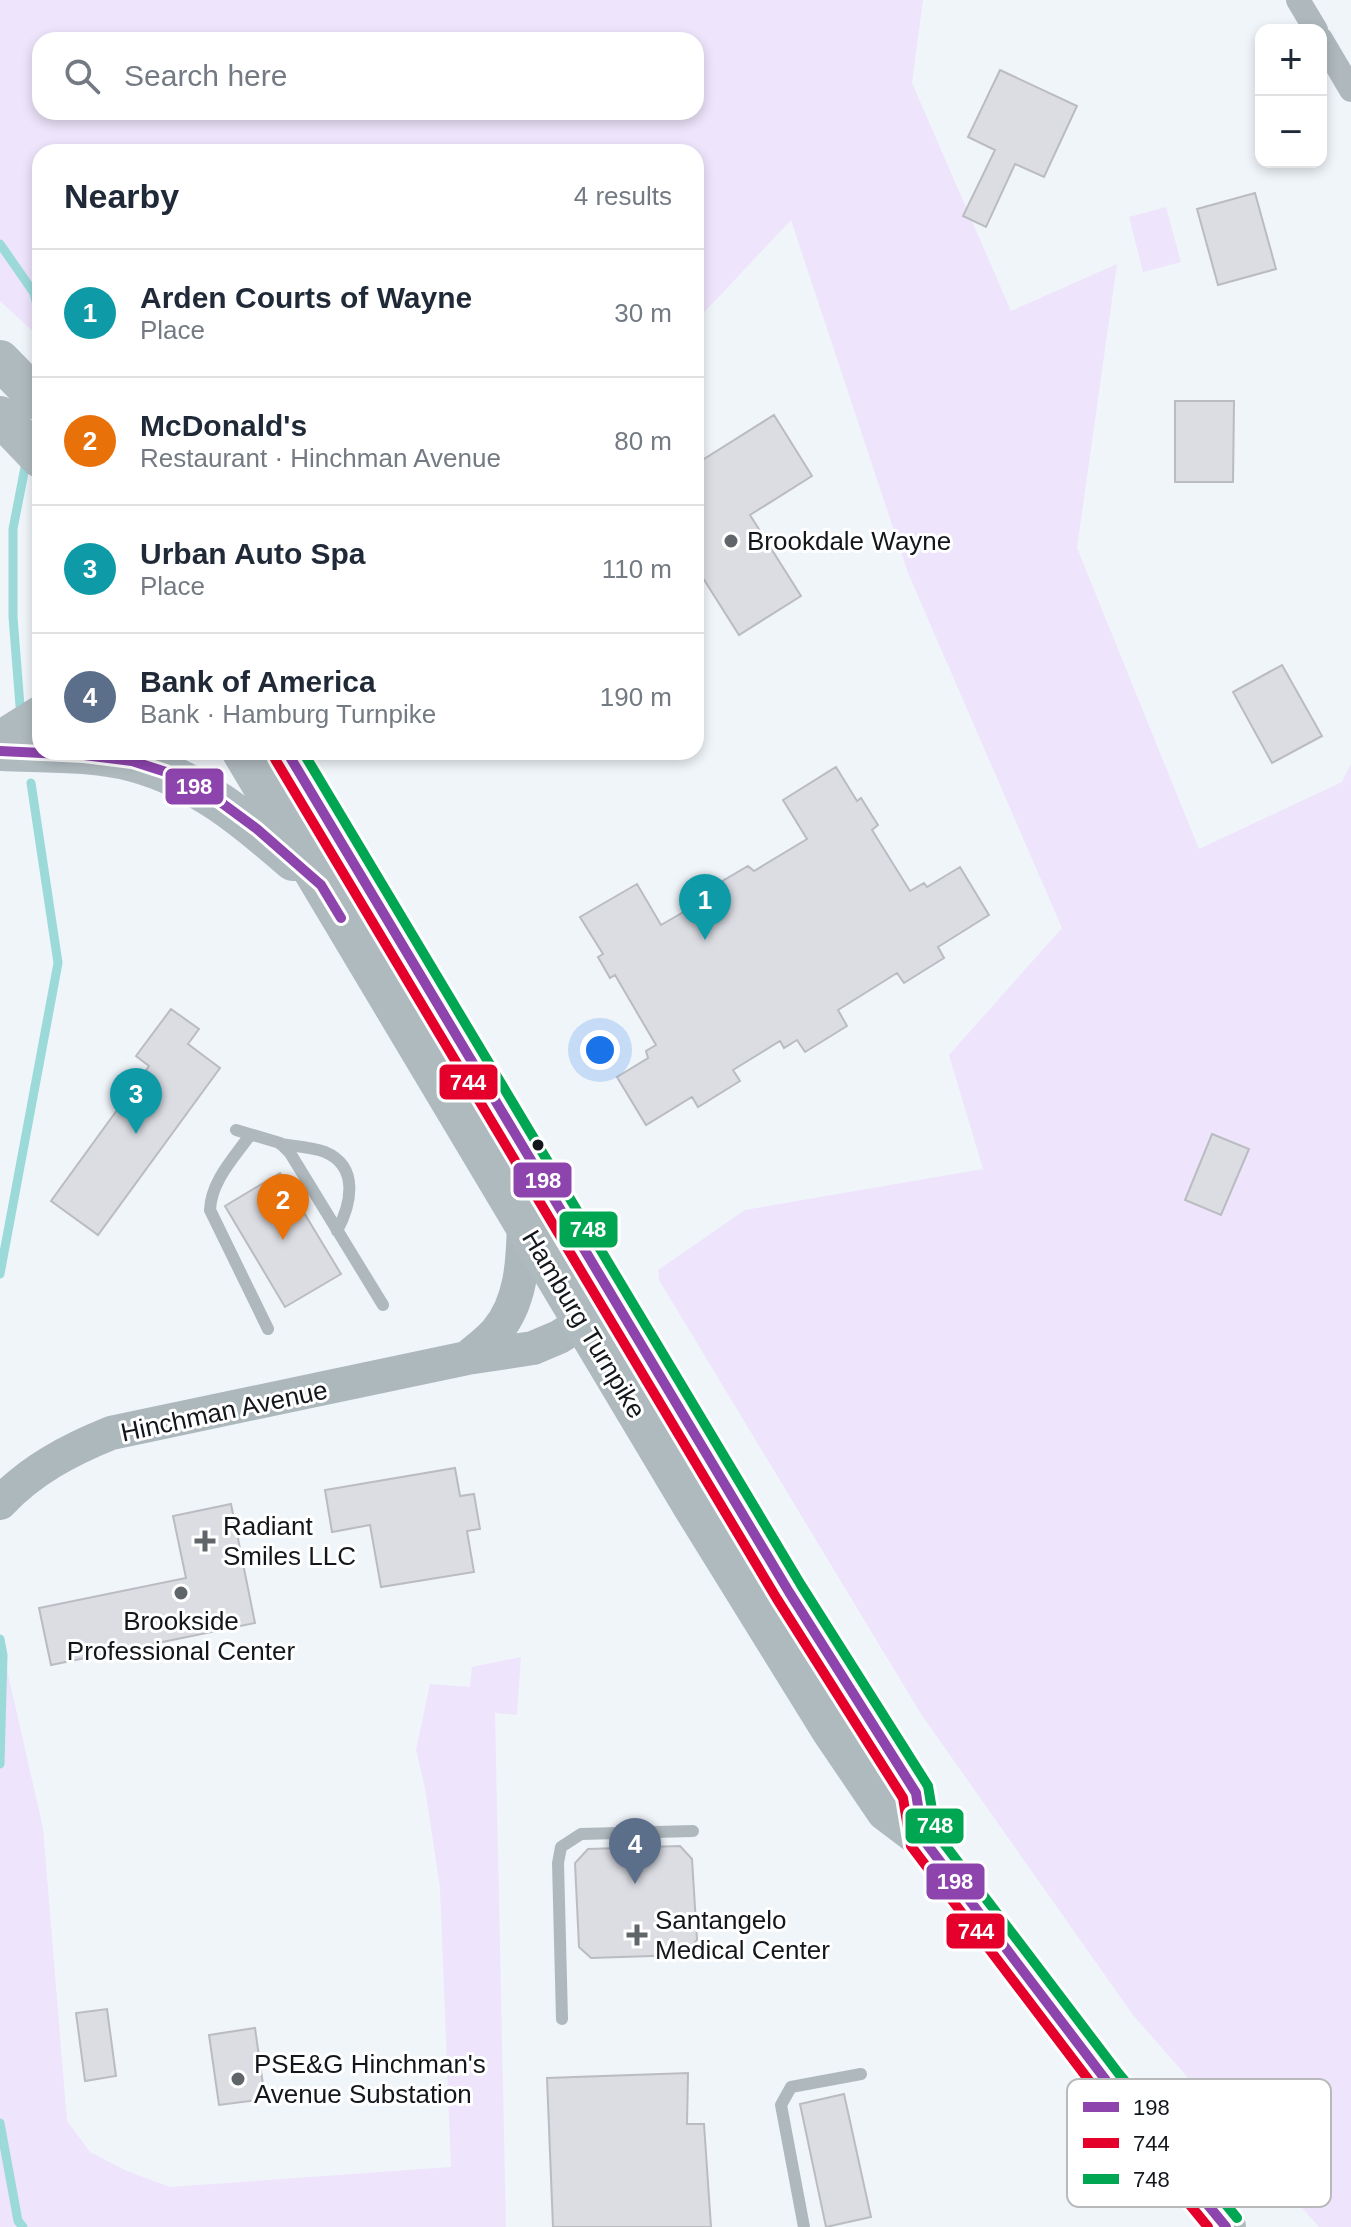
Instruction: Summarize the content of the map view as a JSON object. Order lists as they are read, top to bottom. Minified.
{"streets":{"main road":["Hamburg Turnpike"],"street":["Hinchman Avenue"]},"crossings":[["Hamburg Turnpike","Hinchman Avenue"]],"places":{"other":["Brookdale Wayne","Brookside Professional Center","PSE&G Hinchman's Avenue Substation"],"health":["Radiant Smiles LLC","Santangelo Medical Center"]},"lines":["transit line 198","transit line 744","transit line 748"],"legend":["198","744","748"],"page":{"map_buttons":["+","−"],"search":"Search here","heading":["Nearby","4 results"],"list":[{"mark":"1","name":"Arden Courts of Wayne","note":"Place","value":"30 m"},{"mark":"2","name":"McDonald's","note":"Restaurant · Hinchman Avenue","value":"80 m"},{"mark":"3","name":"Urban Auto Spa","note":"Place","value":"110 m"},{"mark":"4","name":"Bank of America","note":"Bank · Hamburg Turnpike","value":"190 m"}],"pins":["1","3","2","4"]}}
